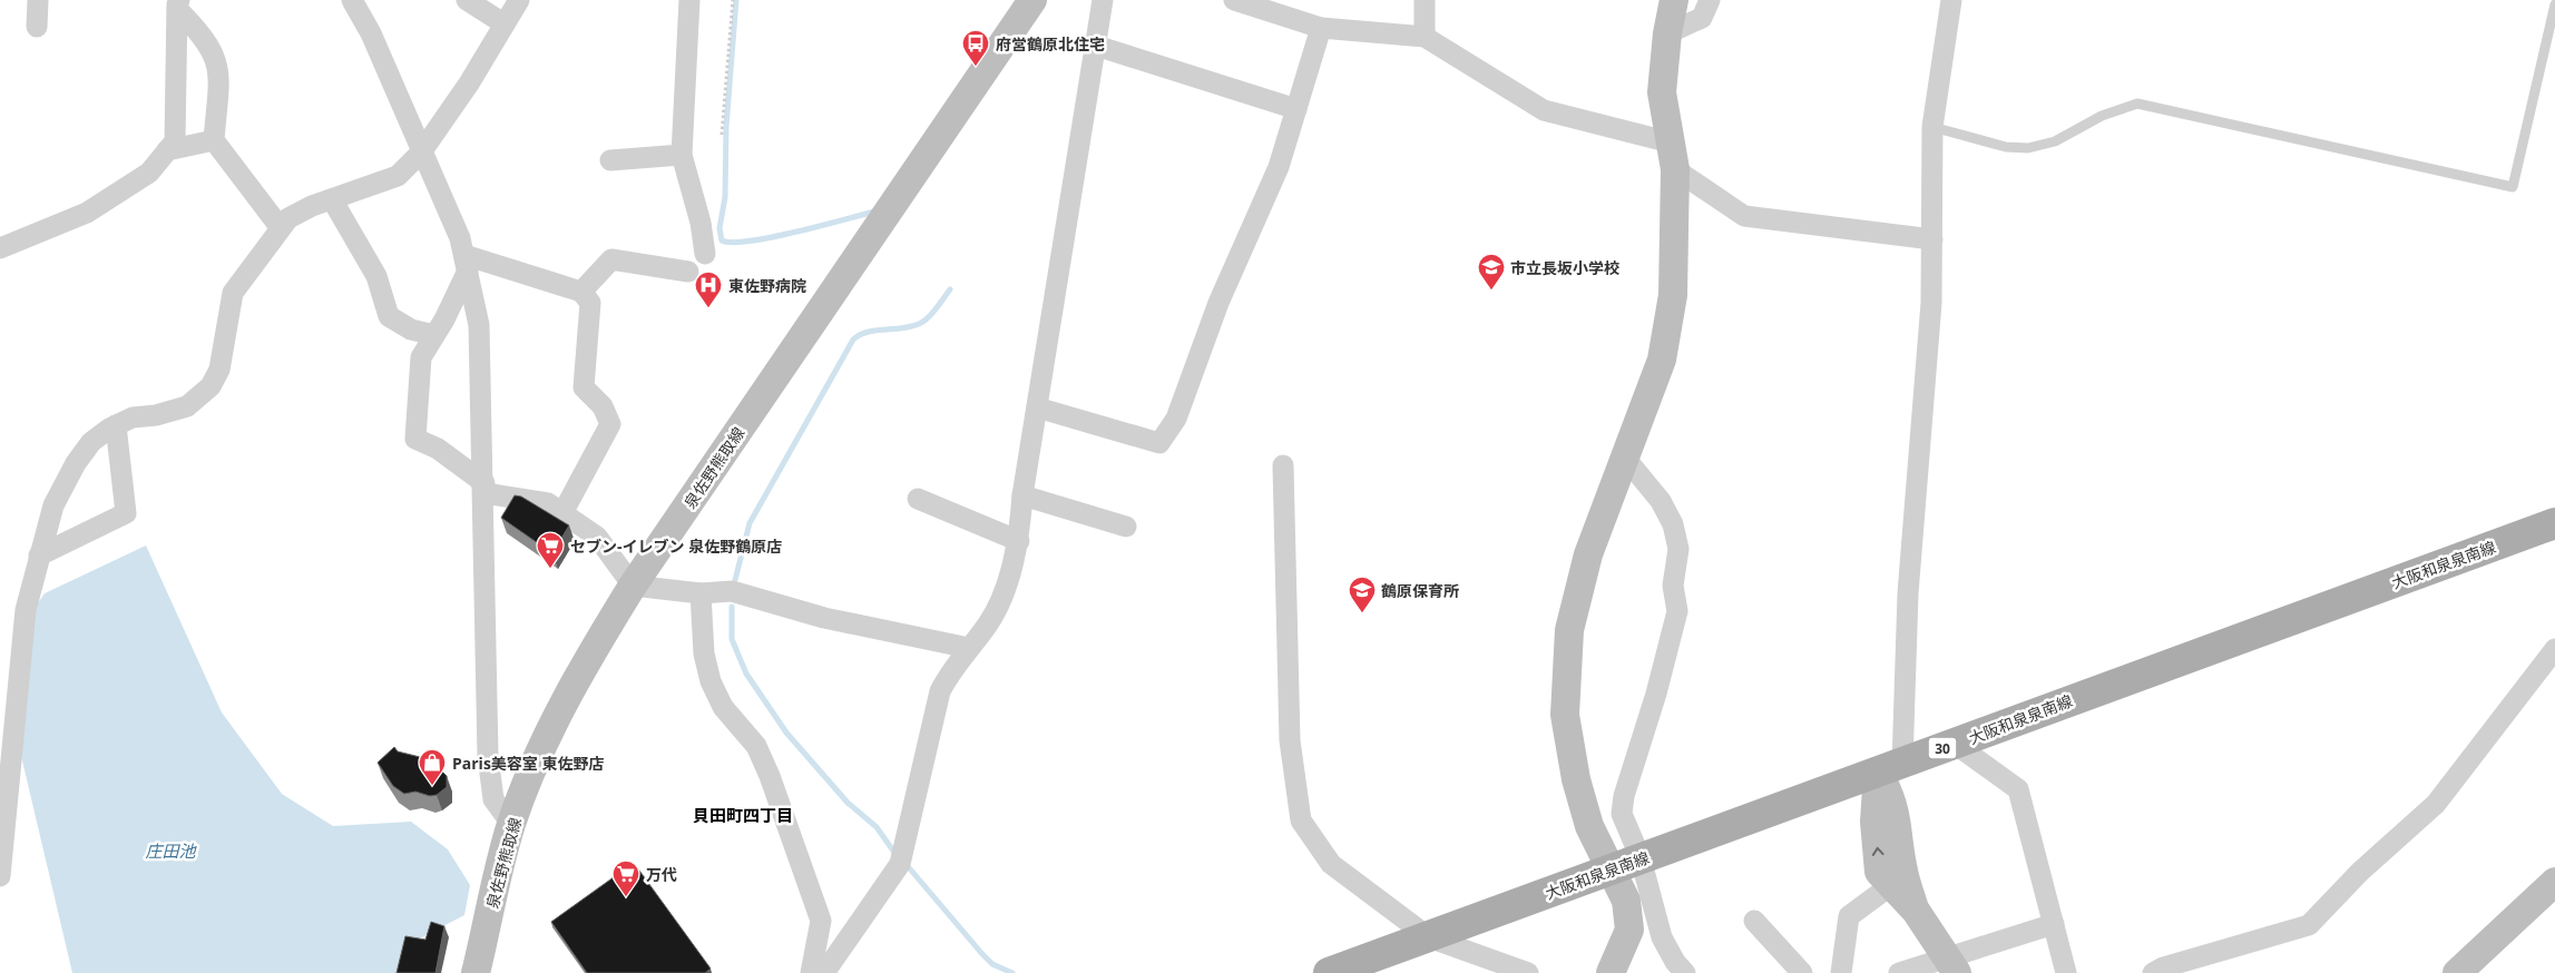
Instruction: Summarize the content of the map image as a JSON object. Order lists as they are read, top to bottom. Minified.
{"streets":{"main road":["大阪和泉泉南線","30"],"street":["泉佐野熊取線"]},"districts":["貝田町四丁目"],"water":["庄田池"],"places":{"bus stop":["府営鶴原北住宅"],"school or university":["市立長坂小学校","鶴原保育所"],"hospital":["東佐野病院"],"supermarket":["セブン-イレブン 泉佐野鶴原店","万代"],"shop":["Paris美容室 東佐野店"]}}
